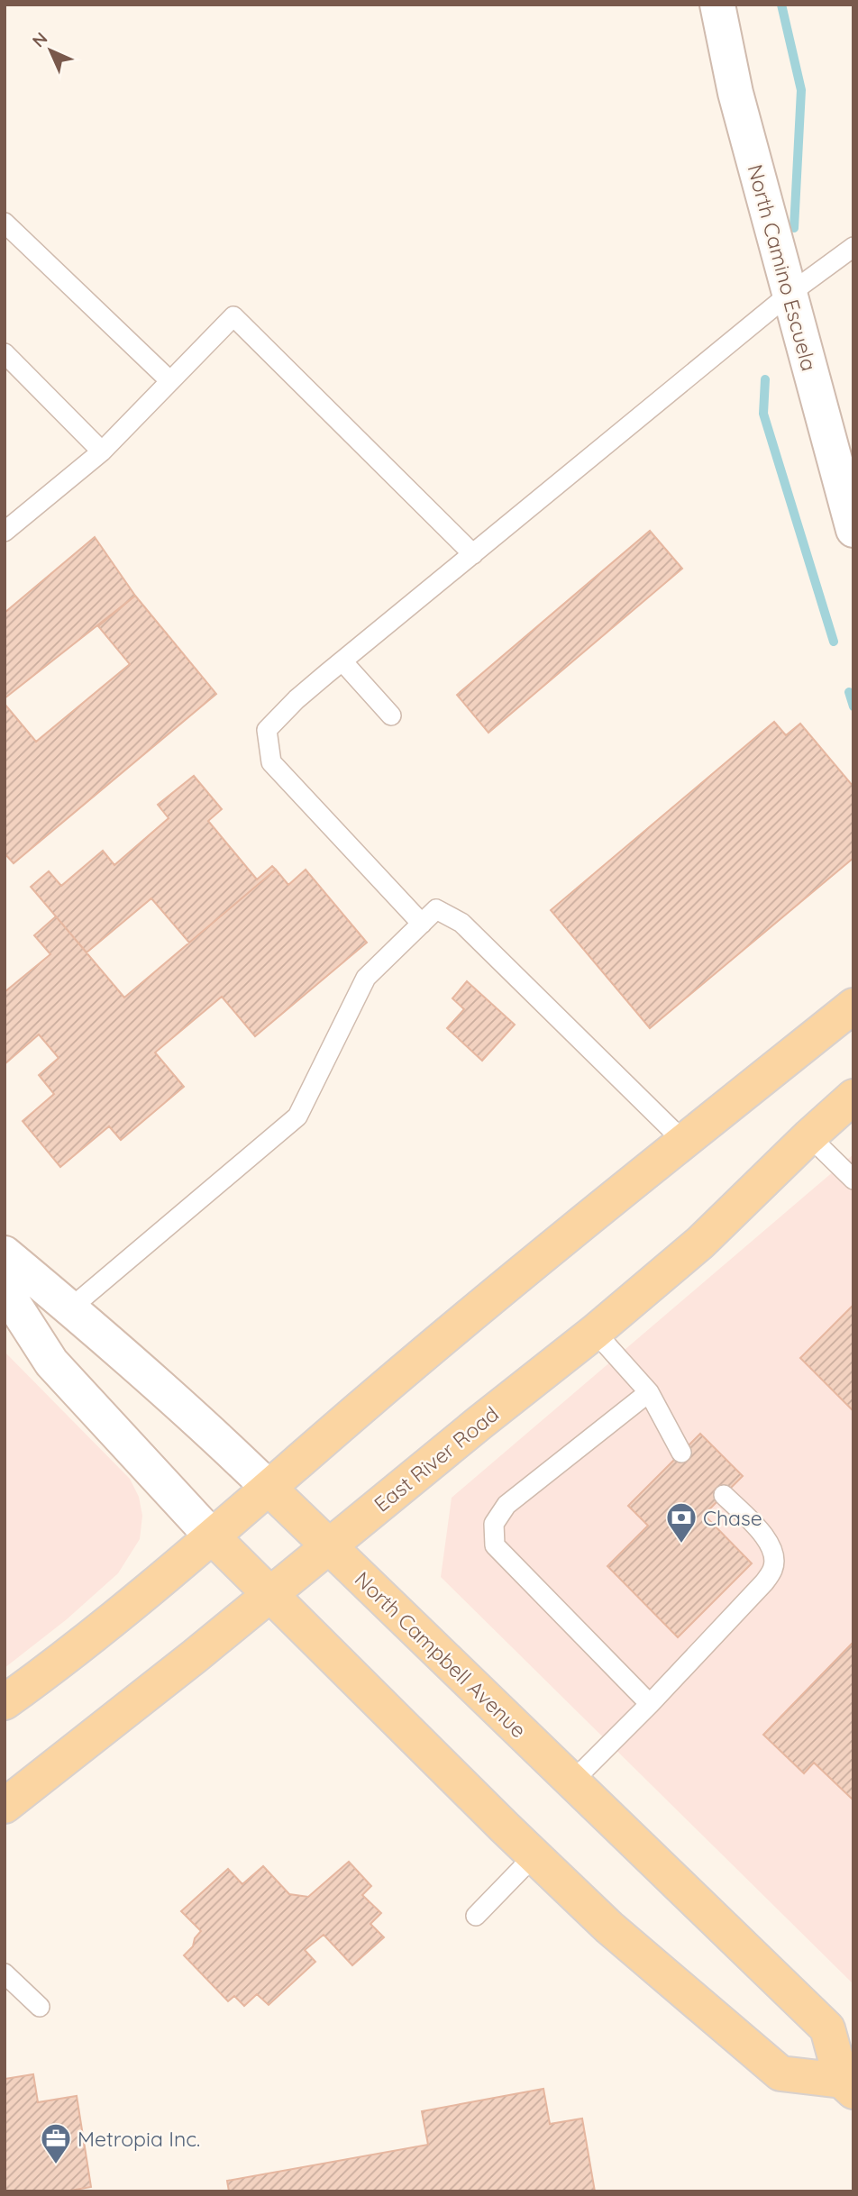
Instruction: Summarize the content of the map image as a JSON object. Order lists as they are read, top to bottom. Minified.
{"streets":{"main road":["North Camino Escuela","East River Road","North Campbell Avenue"]},"crossings":[["East River Road","North Campbell Avenue"]],"places":{"bank":["Chase"],"office":["Metropia Inc."]},"north":"top left"}
